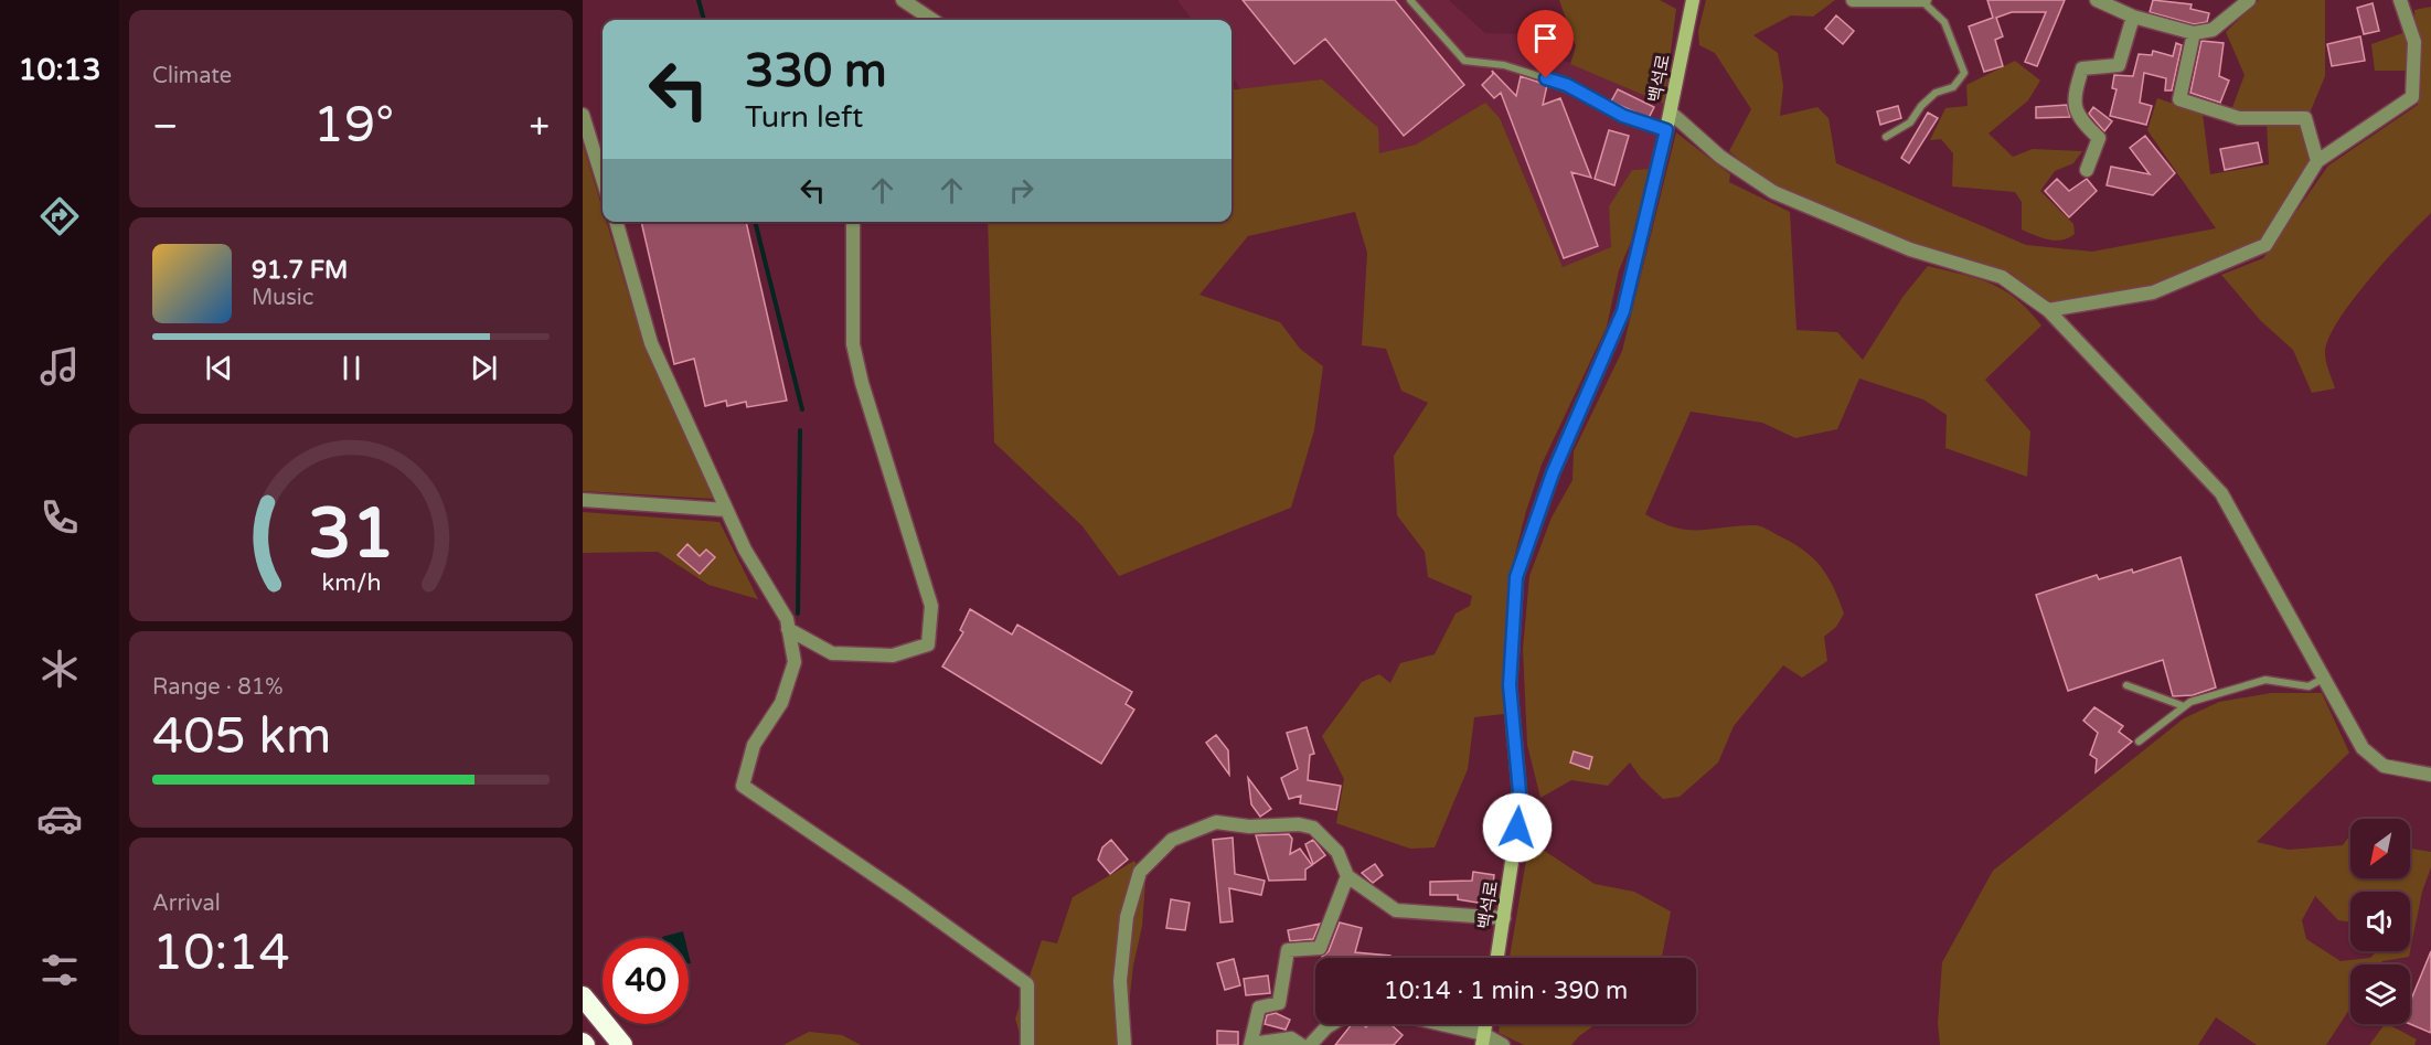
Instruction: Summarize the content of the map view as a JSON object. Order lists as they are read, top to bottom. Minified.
{"streets":{"street":["백석로"]},"north":"bottom left","page":{"tabs":"10:13","tile":["Climate",["Range · 81%","405 km"],["Arrival","10:14"]],"turn":["330 m","Turn left"],"heat":["−","19°","+"],"song":["91.7 FM","Music"],"limit":"40","trip":"10:14 · 1 min · 390 m","gauge":["31","km/h"]}}
